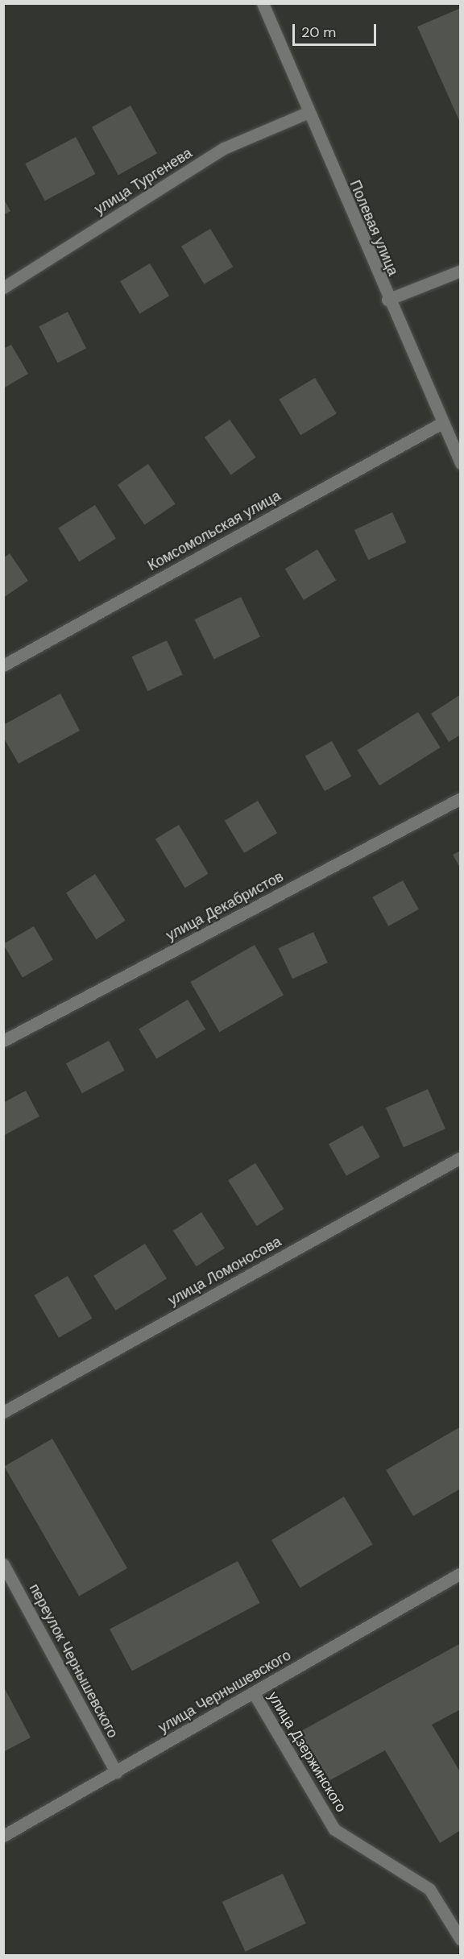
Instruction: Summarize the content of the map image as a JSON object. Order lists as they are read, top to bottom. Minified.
{"streets":{"street":["улица Тургенева","Полевая улица","Комсомольская улица","улица Декабристов","улица Ломоносова","переулок Чернышевского","улица Чернышевского","улица Дзержинского"]},"crossings":[["улица Тургенева","Полевая улица"],["Полевая улица","Комсомольская улица"],["переулок Чернышевского","улица Чернышевского"],["улица Чернышевского","улица Дзержинского"]],"scale_bar":"20 m"}
